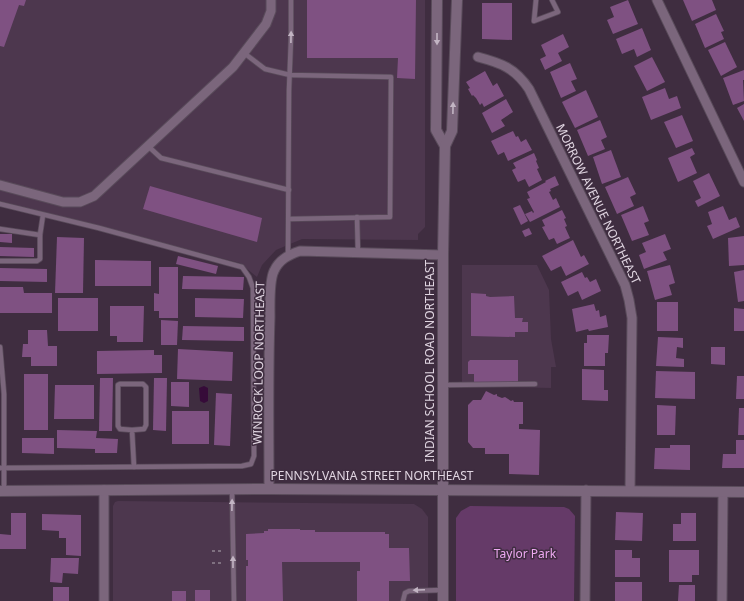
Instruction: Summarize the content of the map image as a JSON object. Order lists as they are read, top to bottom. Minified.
{"streets":{"street":["MORROW AVENUE NORTHEAST","INDIAN SCHOOL ROAD NORTHEAST","WINROCK LOOP NORTHEAST","PENNSYLVANIA STREET NORTHEAST"]},"crossings":[["MORROW AVENUE NORTHEAST","PENNSYLVANIA STREET NORTHEAST"],["INDIAN SCHOOL ROAD NORTHEAST","PENNSYLVANIA STREET NORTHEAST"],["WINROCK LOOP NORTHEAST","PENNSYLVANIA STREET NORTHEAST"]],"parks":["Taylor Park"]}
